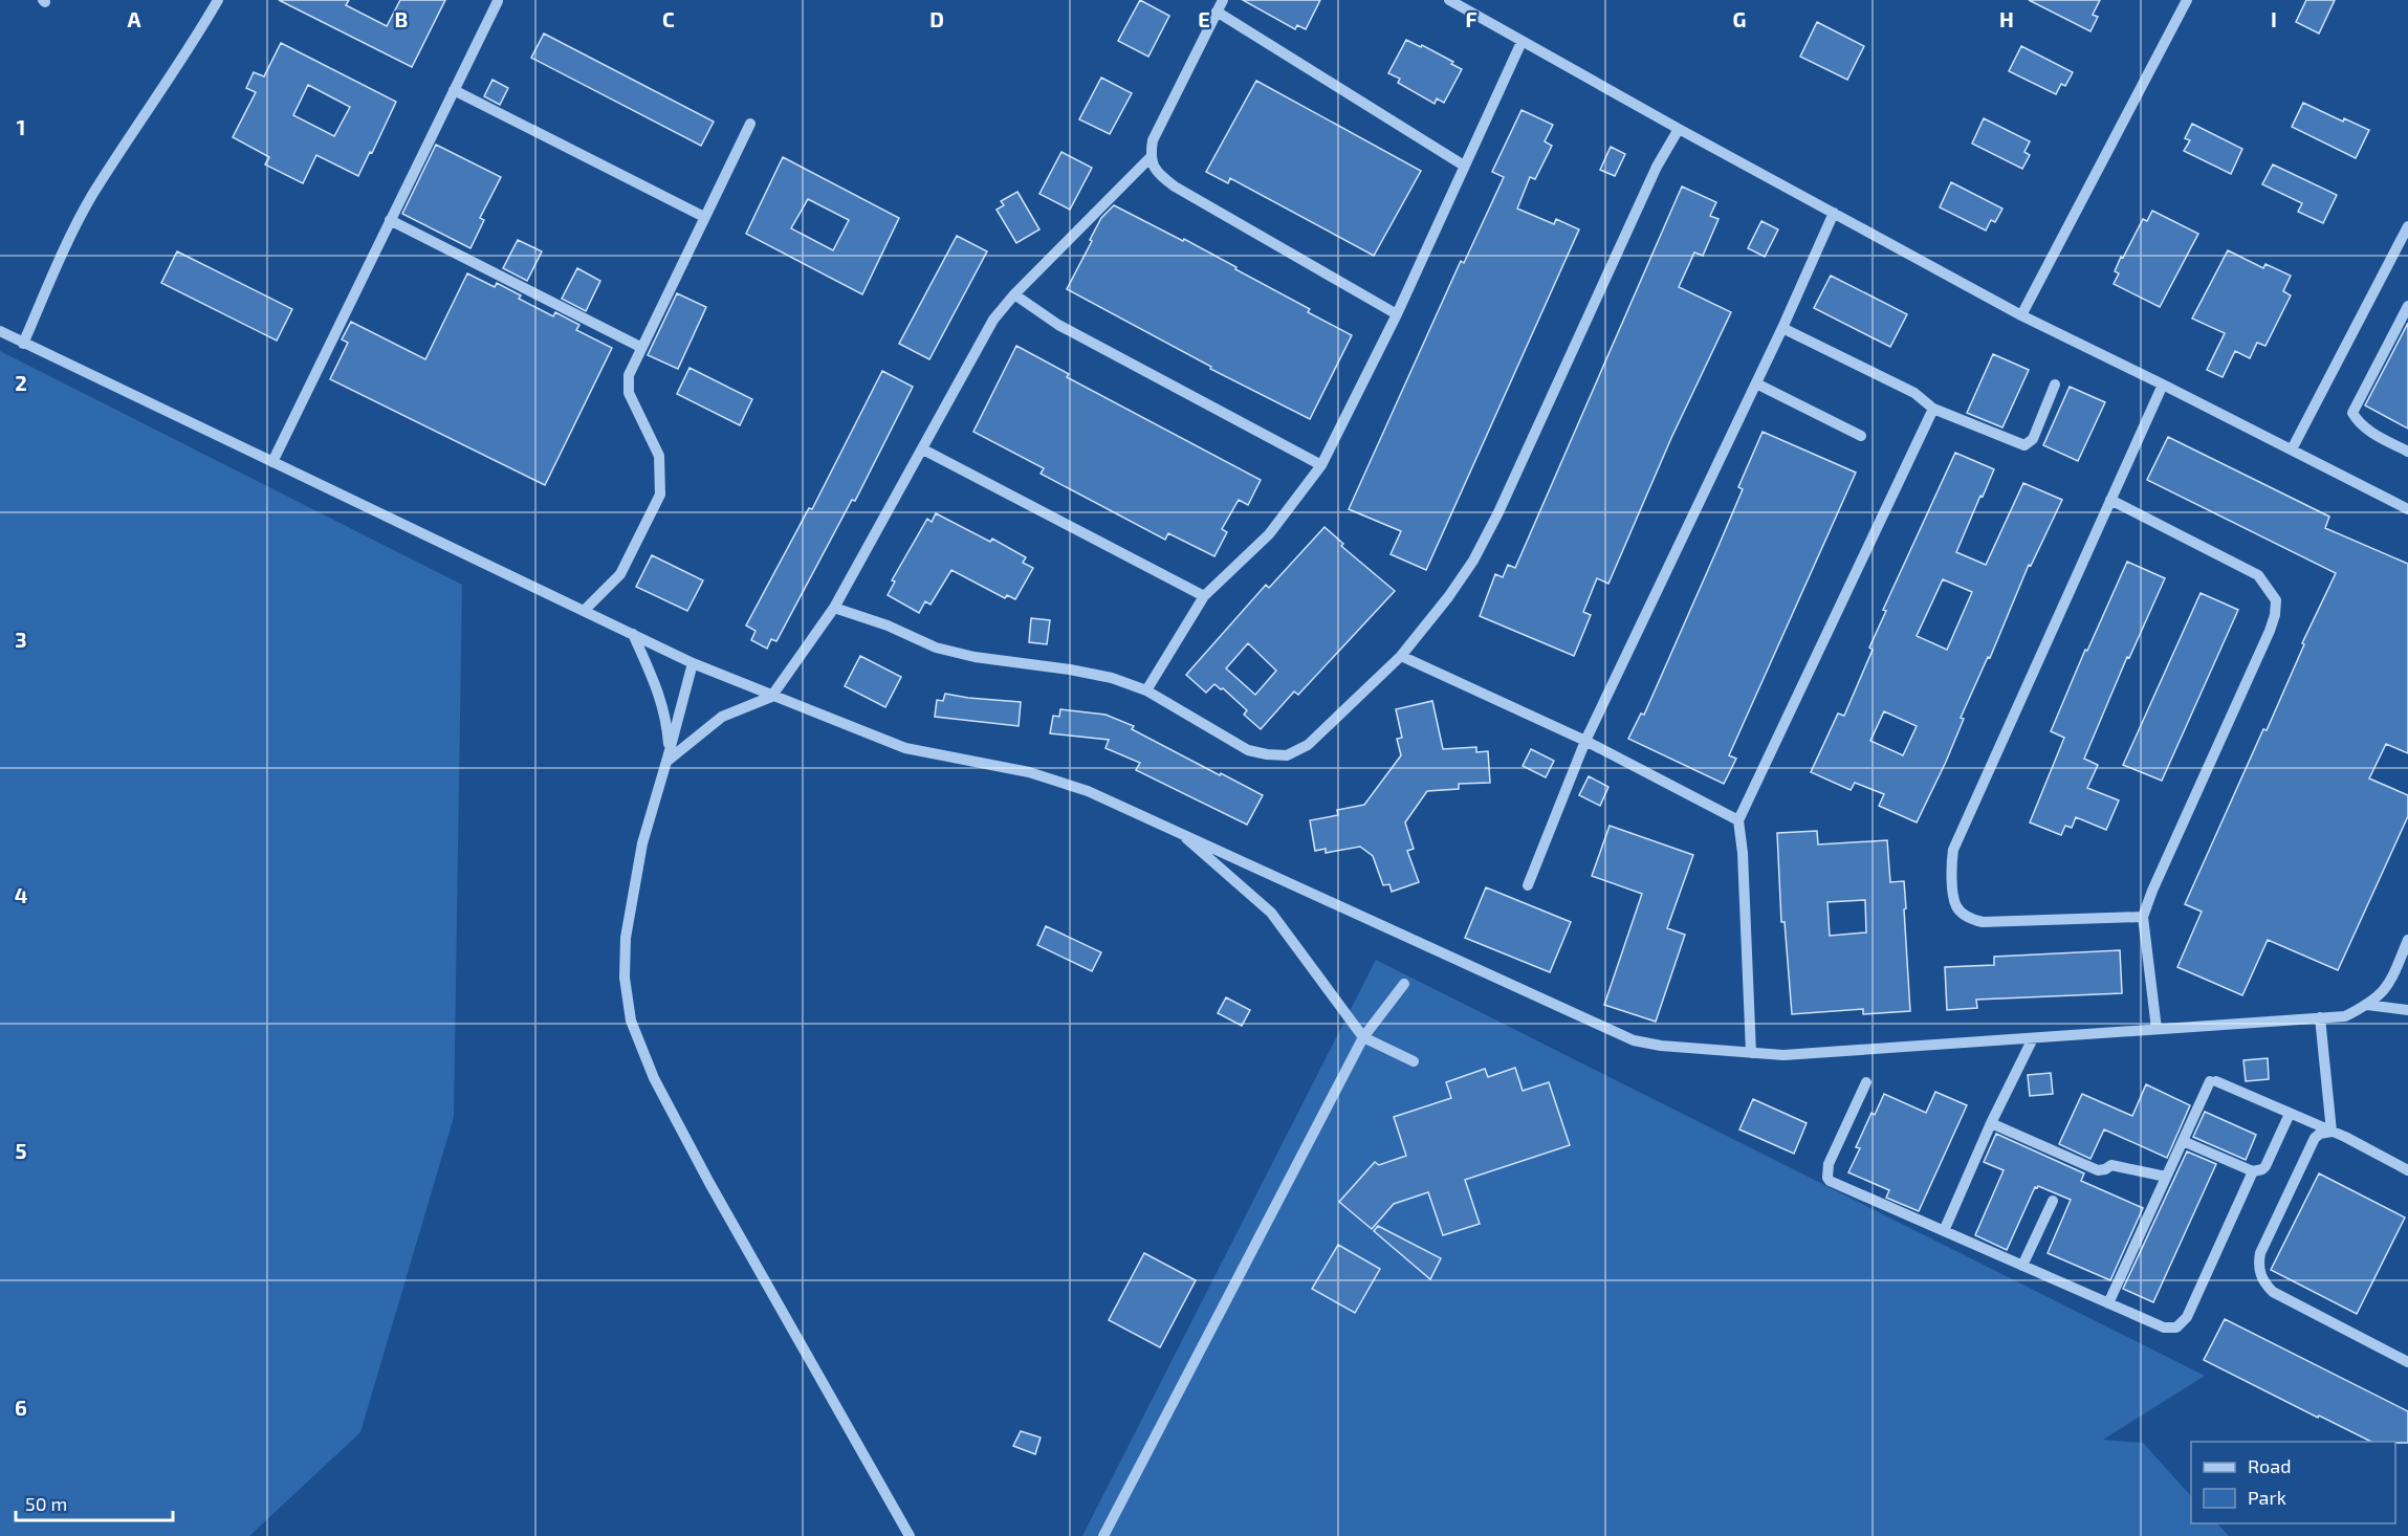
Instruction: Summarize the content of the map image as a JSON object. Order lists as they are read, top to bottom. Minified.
{"legend":["Road","Park"],"scale_bar":"50 m","grid":{"columns":["A","B","C","D","E","F","G","H","I"],"rows":["1","2","3","4","5","6"]}}
